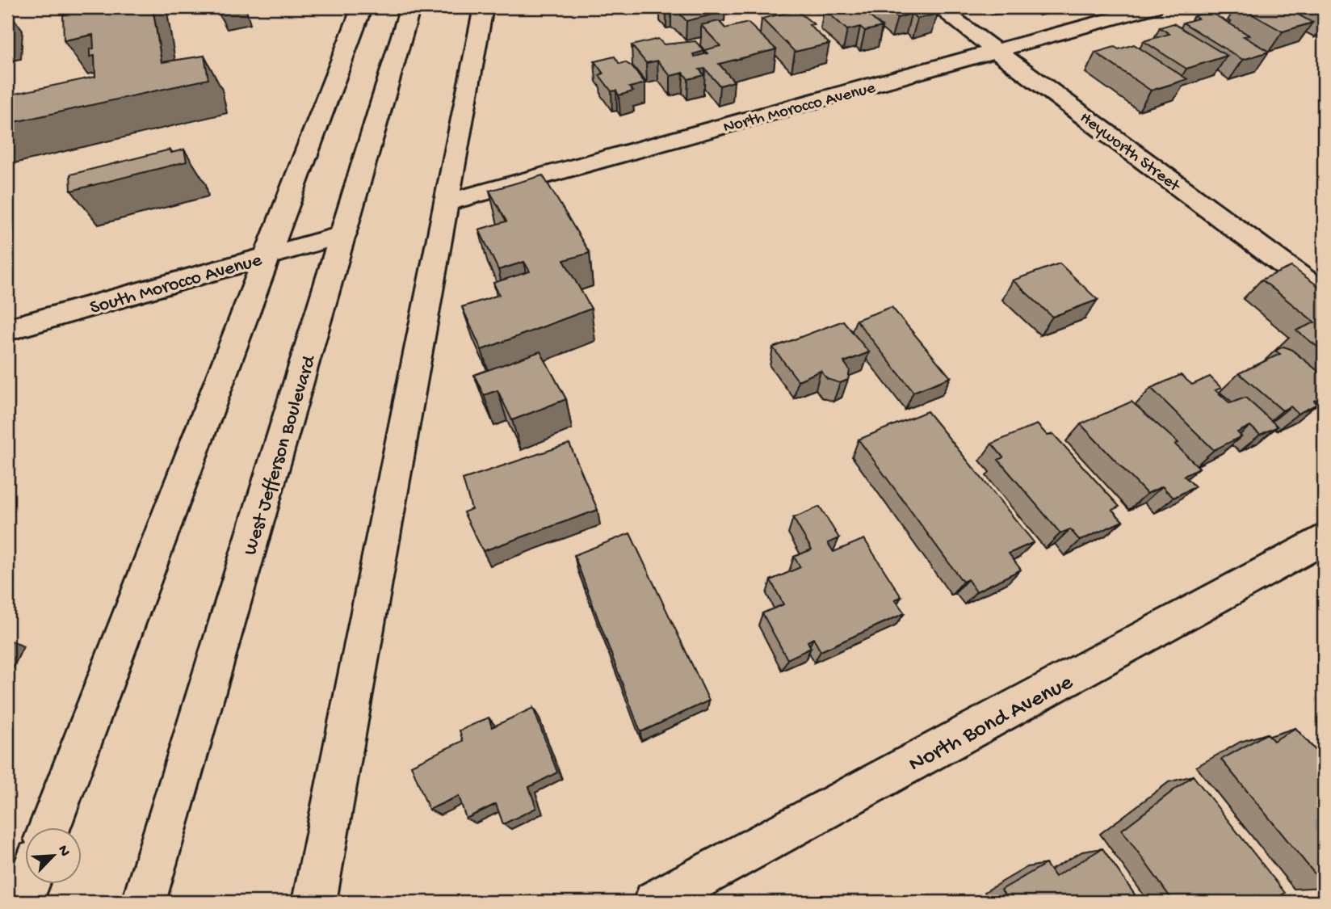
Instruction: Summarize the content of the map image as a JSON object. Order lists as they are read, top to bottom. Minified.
{"streets":{"street":["North Morocco Avenue","Heyworth Street","South Morocco Avenue","West Jefferson Boulevard","North Bond Avenue"]},"crossings":[["North Morocco Avenue","Heyworth Street"],["South Morocco Avenue","West Jefferson Boulevard"]],"north":"top right"}
